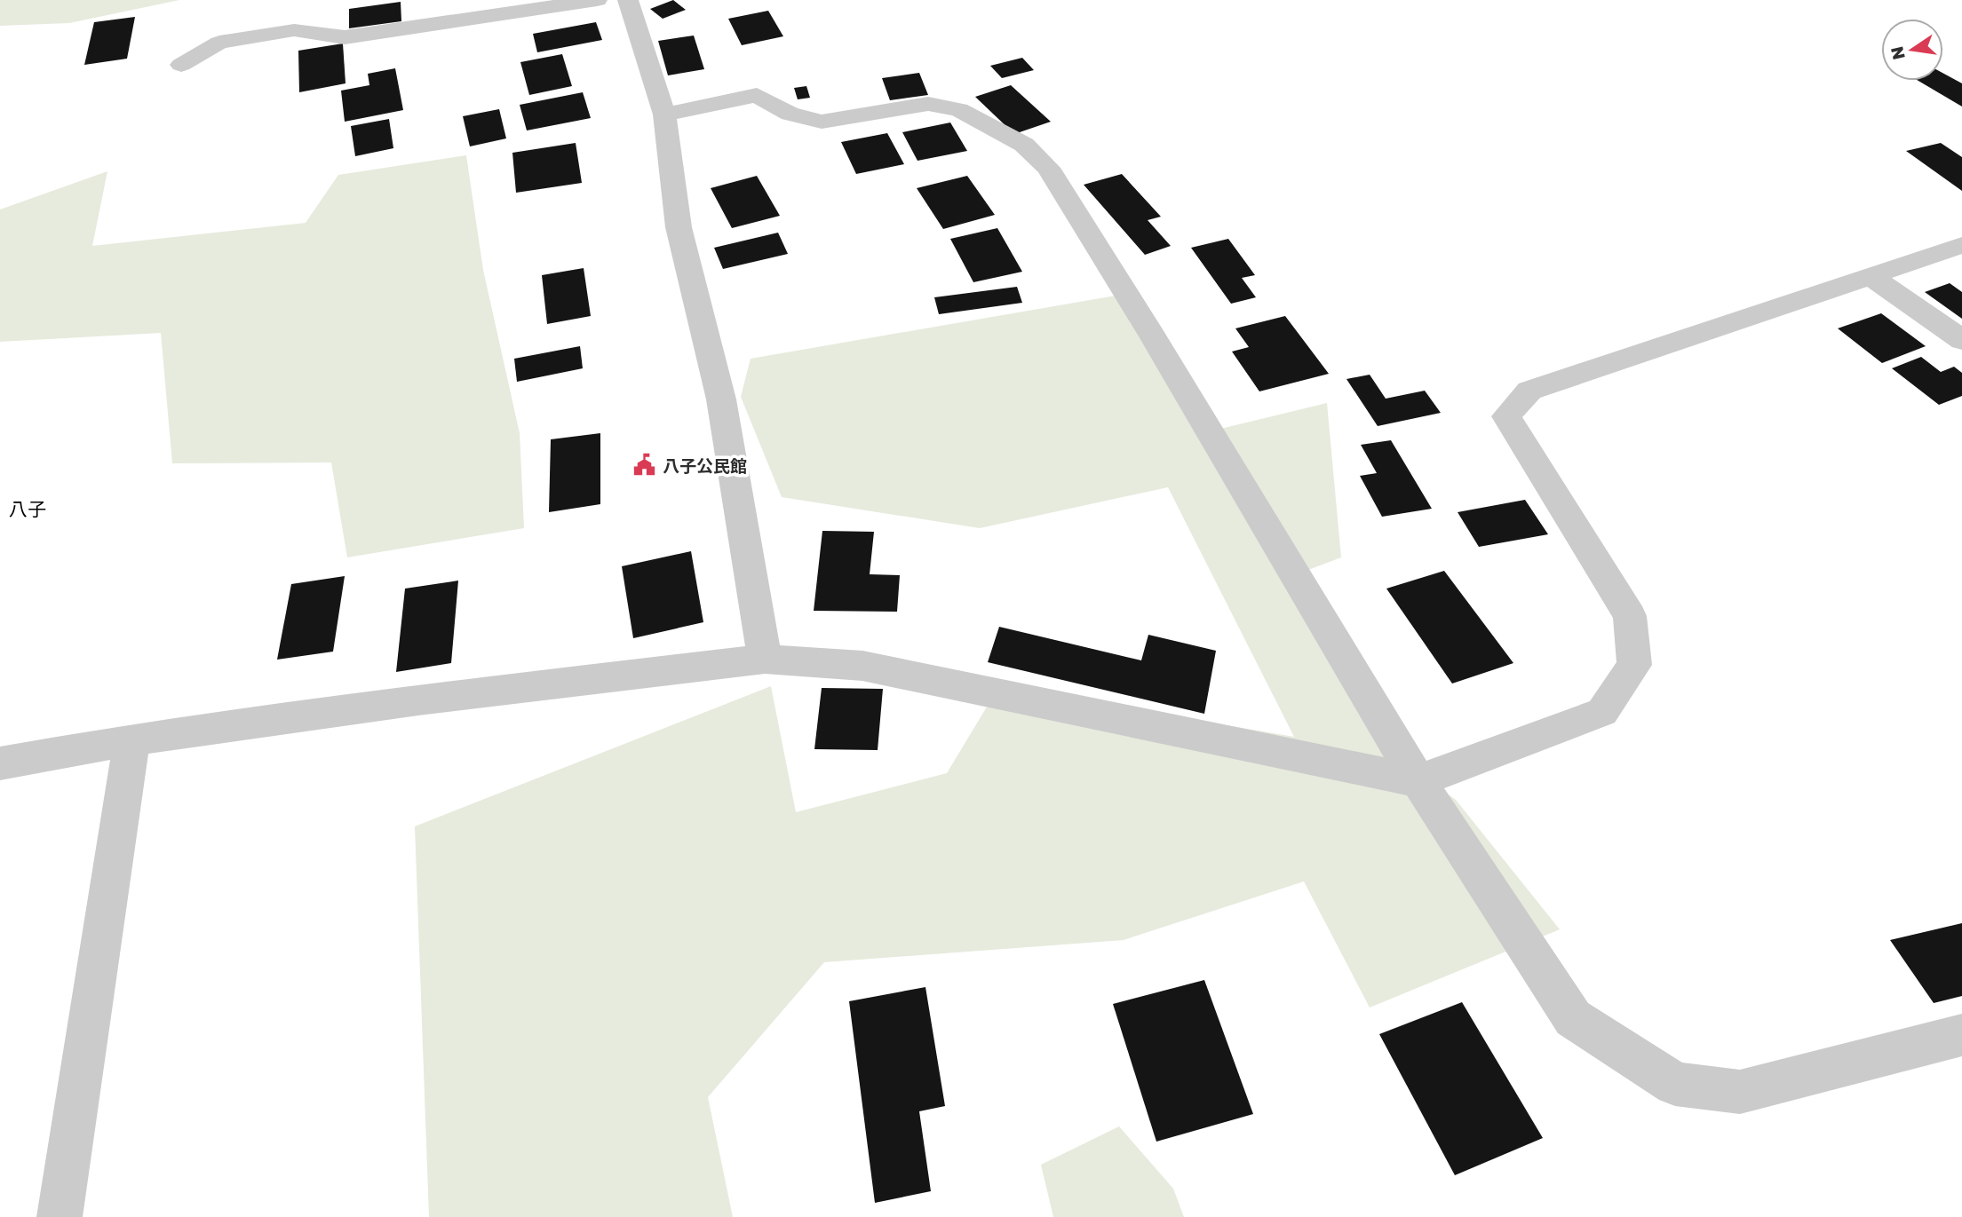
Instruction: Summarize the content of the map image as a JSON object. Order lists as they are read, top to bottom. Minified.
{"districts":["八子"],"places":{"public building":["八子公民館"]},"north":"left"}
